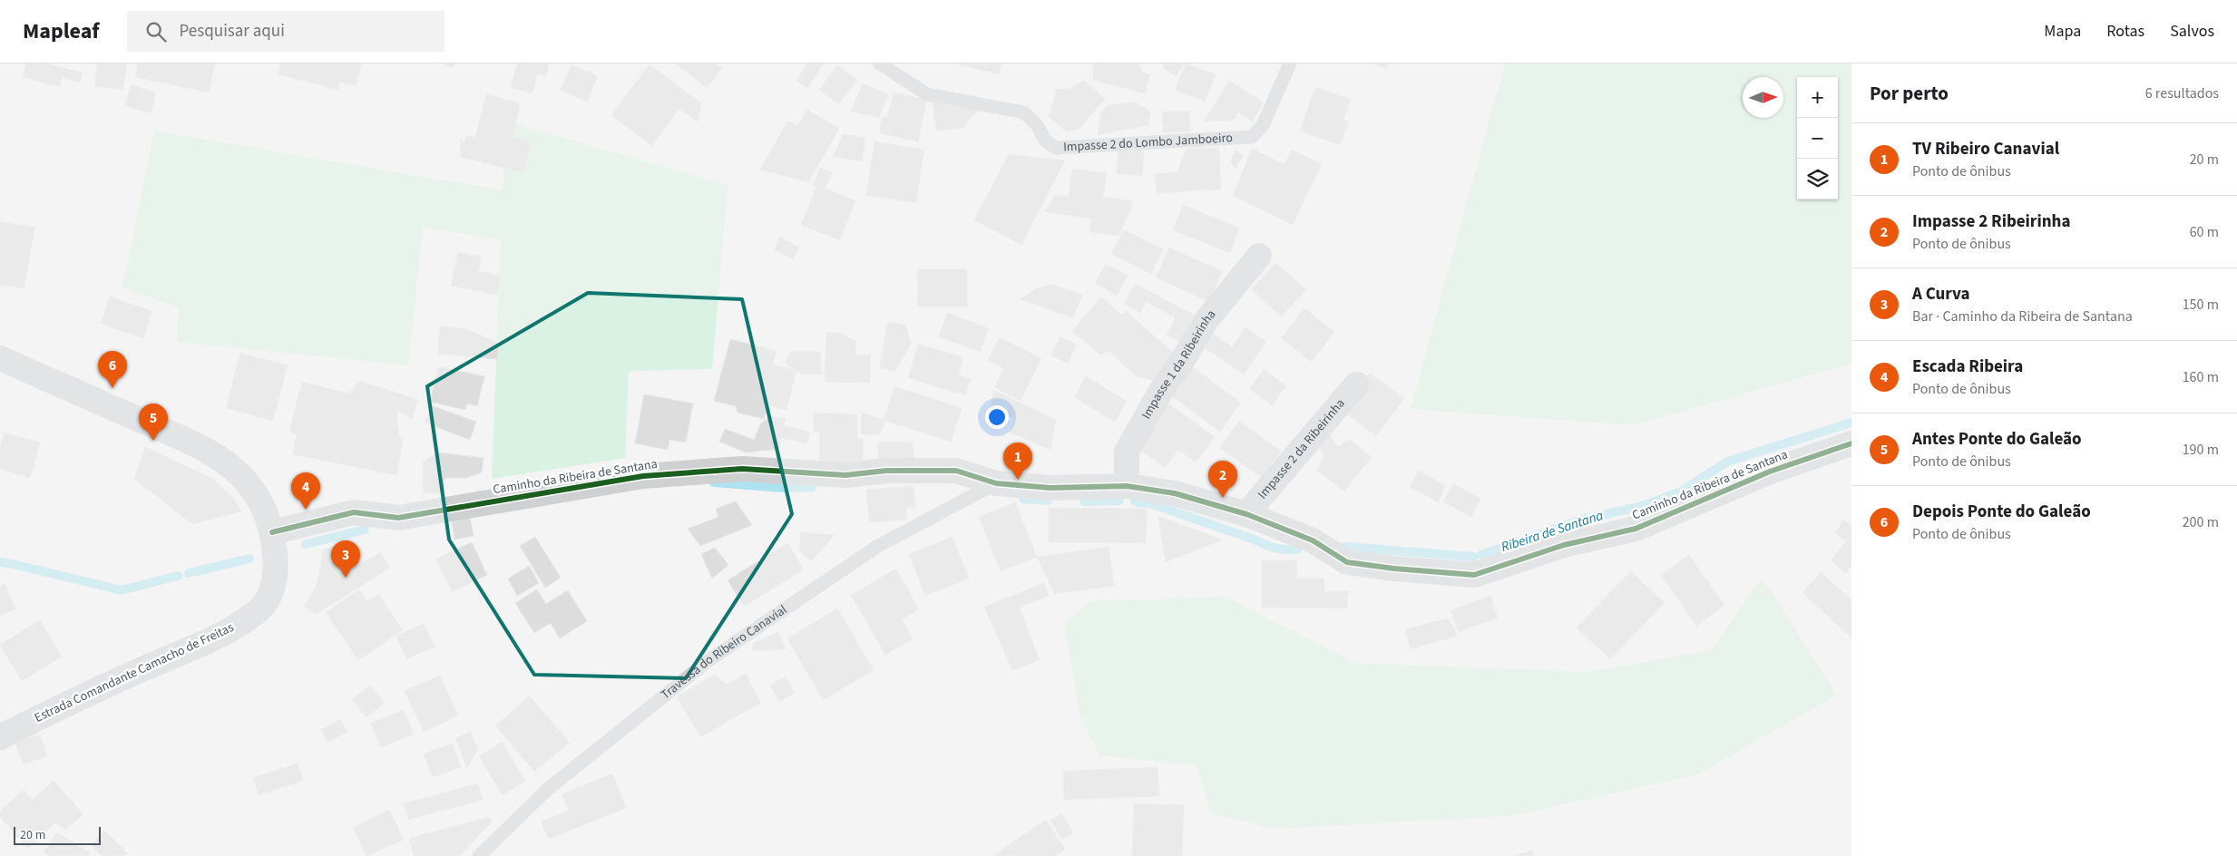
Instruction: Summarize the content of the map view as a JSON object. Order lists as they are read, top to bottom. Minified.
{"streets":{"main road":["Estrada Comandante Camacho de Freitas"],"street":["Impasse 1 da Ribeirinha","Impasse 2 da Ribeirinha","Caminho da Ribeira de Santana"],"lane":["Impasse 2 do Lombo Jamboeiro","Travessa do Ribeiro Canavial"]},"crossings":[["Impasse 1 da Ribeirinha","Caminho da Ribeira de Santana"],["Impasse 2 da Ribeirinha","Caminho da Ribeira de Santana"],["Caminho da Ribeira de Santana","Travessa do Ribeiro Canavial"],["Caminho da Ribeira de Santana","Estrada Comandante Camacho de Freitas"]],"water":["Ribeira de Santana"],"scale_bar":"20 m","north":"right","page":{"header":"Mapleaf","search":"Pesquisar aqui","nav":["Mapa","Rotas","Salvos"],"heading":["Por perto","6 resultados"],"map_buttons":["+","−"],"list":[{"mark":"1","name":"TV Ribeiro Canavial","note":"Ponto de ônibus","value":"20 m"},{"mark":"2","name":"Impasse 2 Ribeirinha","note":"Ponto de ônibus","value":"60 m"},{"mark":"3","name":"A Curva","note":"Bar · Caminho da Ribeira de Santana","value":"150 m"},{"mark":"4","name":"Escada Ribeira","note":"Ponto de ônibus","value":"160 m"},{"mark":"5","name":"Antes Ponte do Galeão","note":"Ponto de ônibus","value":"190 m"},{"mark":"6","name":"Depois Ponte do Galeão","note":"Ponto de ônibus","value":"200 m"}],"pins":["6","5","1","2","4","3"],"scale":"20 m"}}
